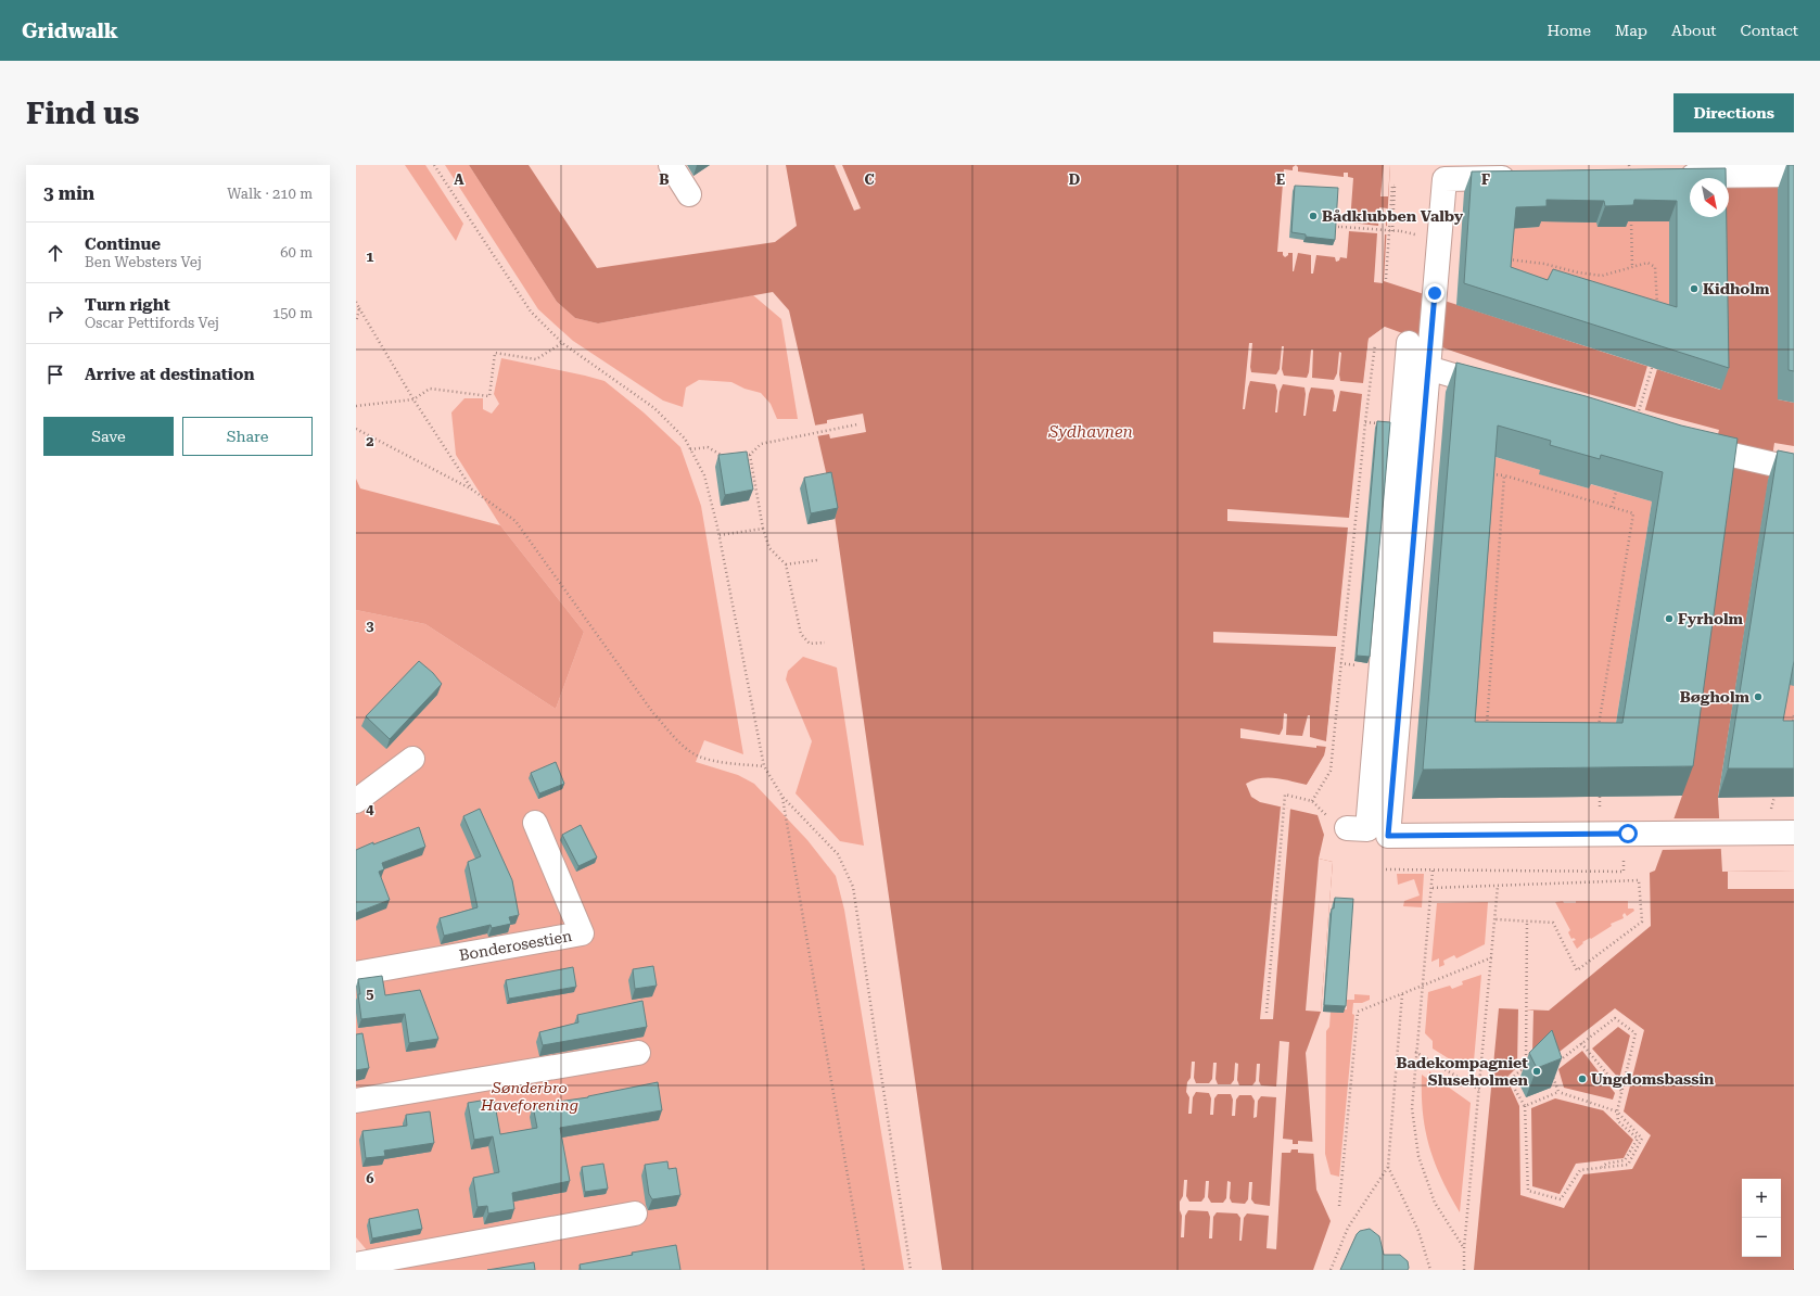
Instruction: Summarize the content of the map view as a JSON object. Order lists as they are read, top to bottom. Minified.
{"streets":{"street":["Bonderosestien"]},"water":["Sydhavnen"],"parks":["Sønderbro Haveforening"],"places":["Bådklubben Valby","Kidholm","Fyrholm","Bøgholm","Badekompagniet Sluseholmen","Ungdomsbassin"],"north":"bottom right","page":{"header":"Gridwalk","nav":["Home","Map","About","Contact"],"buttons":["Directions",["Save","Share"]],"title":"Find us","heading":["3 min","Walk · 210 m"],"list":[["Continue","Ben Websters Vej","60 m"],["Turn right","Oscar Pettifords Vej","150 m"],"Arrive at destination"],"map_buttons":["+","−"]},"grid":{"columns":["A","B","C","D","E","F"],"rows":["1","2","3","4","5","6"]}}
